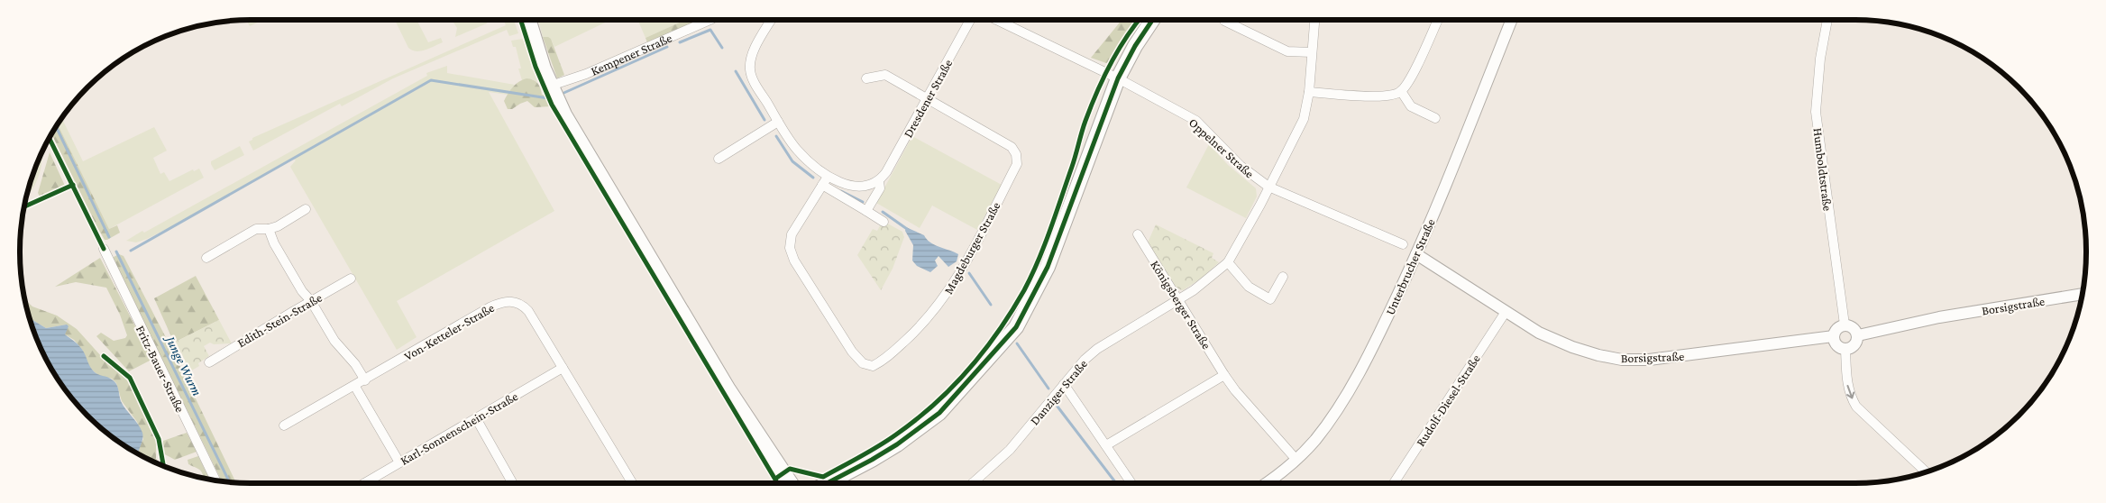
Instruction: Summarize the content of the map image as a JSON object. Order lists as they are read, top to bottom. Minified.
{"streets":{"street":["Kempener Straße","Dresdener Straße","Oppelner Straße","Humboldtstraße","Magdeburger Straße","Unterbrucher Straße","Königsberger Straße","Borsigstraße","Edith-Stein-Straße","Von-Ketteler-Straße","Fritz-Bauer-Straße","Danziger Straße","Rudolf-Diesel-Straße","Karl-Sonnenschein-Straße"]},"crossings":[["Dresdener Straße","Magdeburger Straße"],["Oppelner Straße","Danziger Straße"],["Humboldtstraße","Borsigstraße"],["Unterbrucher Straße","Königsberger Straße"],["Unterbrucher Straße","Borsigstraße"],["Königsberger Straße","Danziger Straße"],["Borsigstraße","Rudolf-Diesel-Straße"],["Von-Ketteler-Straße","Karl-Sonnenschein-Straße"]],"water":["Junge Wurm"]}
